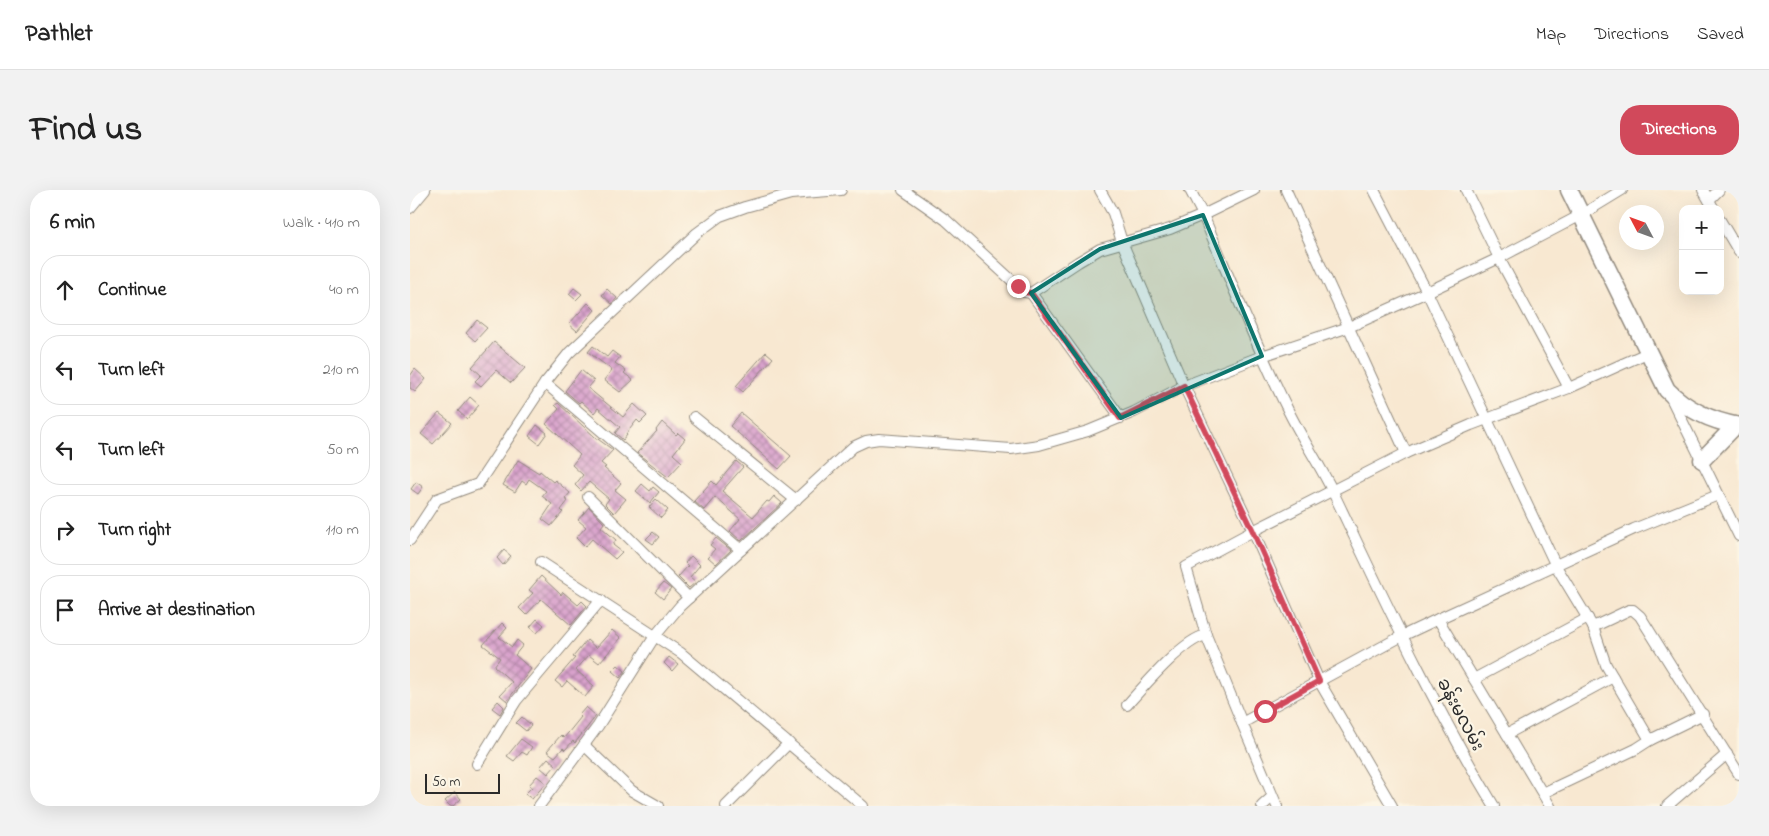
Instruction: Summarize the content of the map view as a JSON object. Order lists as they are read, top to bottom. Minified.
{"streets":{"street":["ခန်းမလမ်း"]},"scale_bar":"50 m","north":"top left","page":{"header":"Pathlet","nav":["Map","Directions","Saved"],"title":"Find us","buttons":"Directions","heading":["6 min","Walk · 410 m"],"map_buttons":["+","−"],"list":[["Continue","40 m"],["Turn left","210 m"],["Turn left","50 m"],["Turn right","110 m"],"Arrive at destination"],"scale":"50 m"}}
